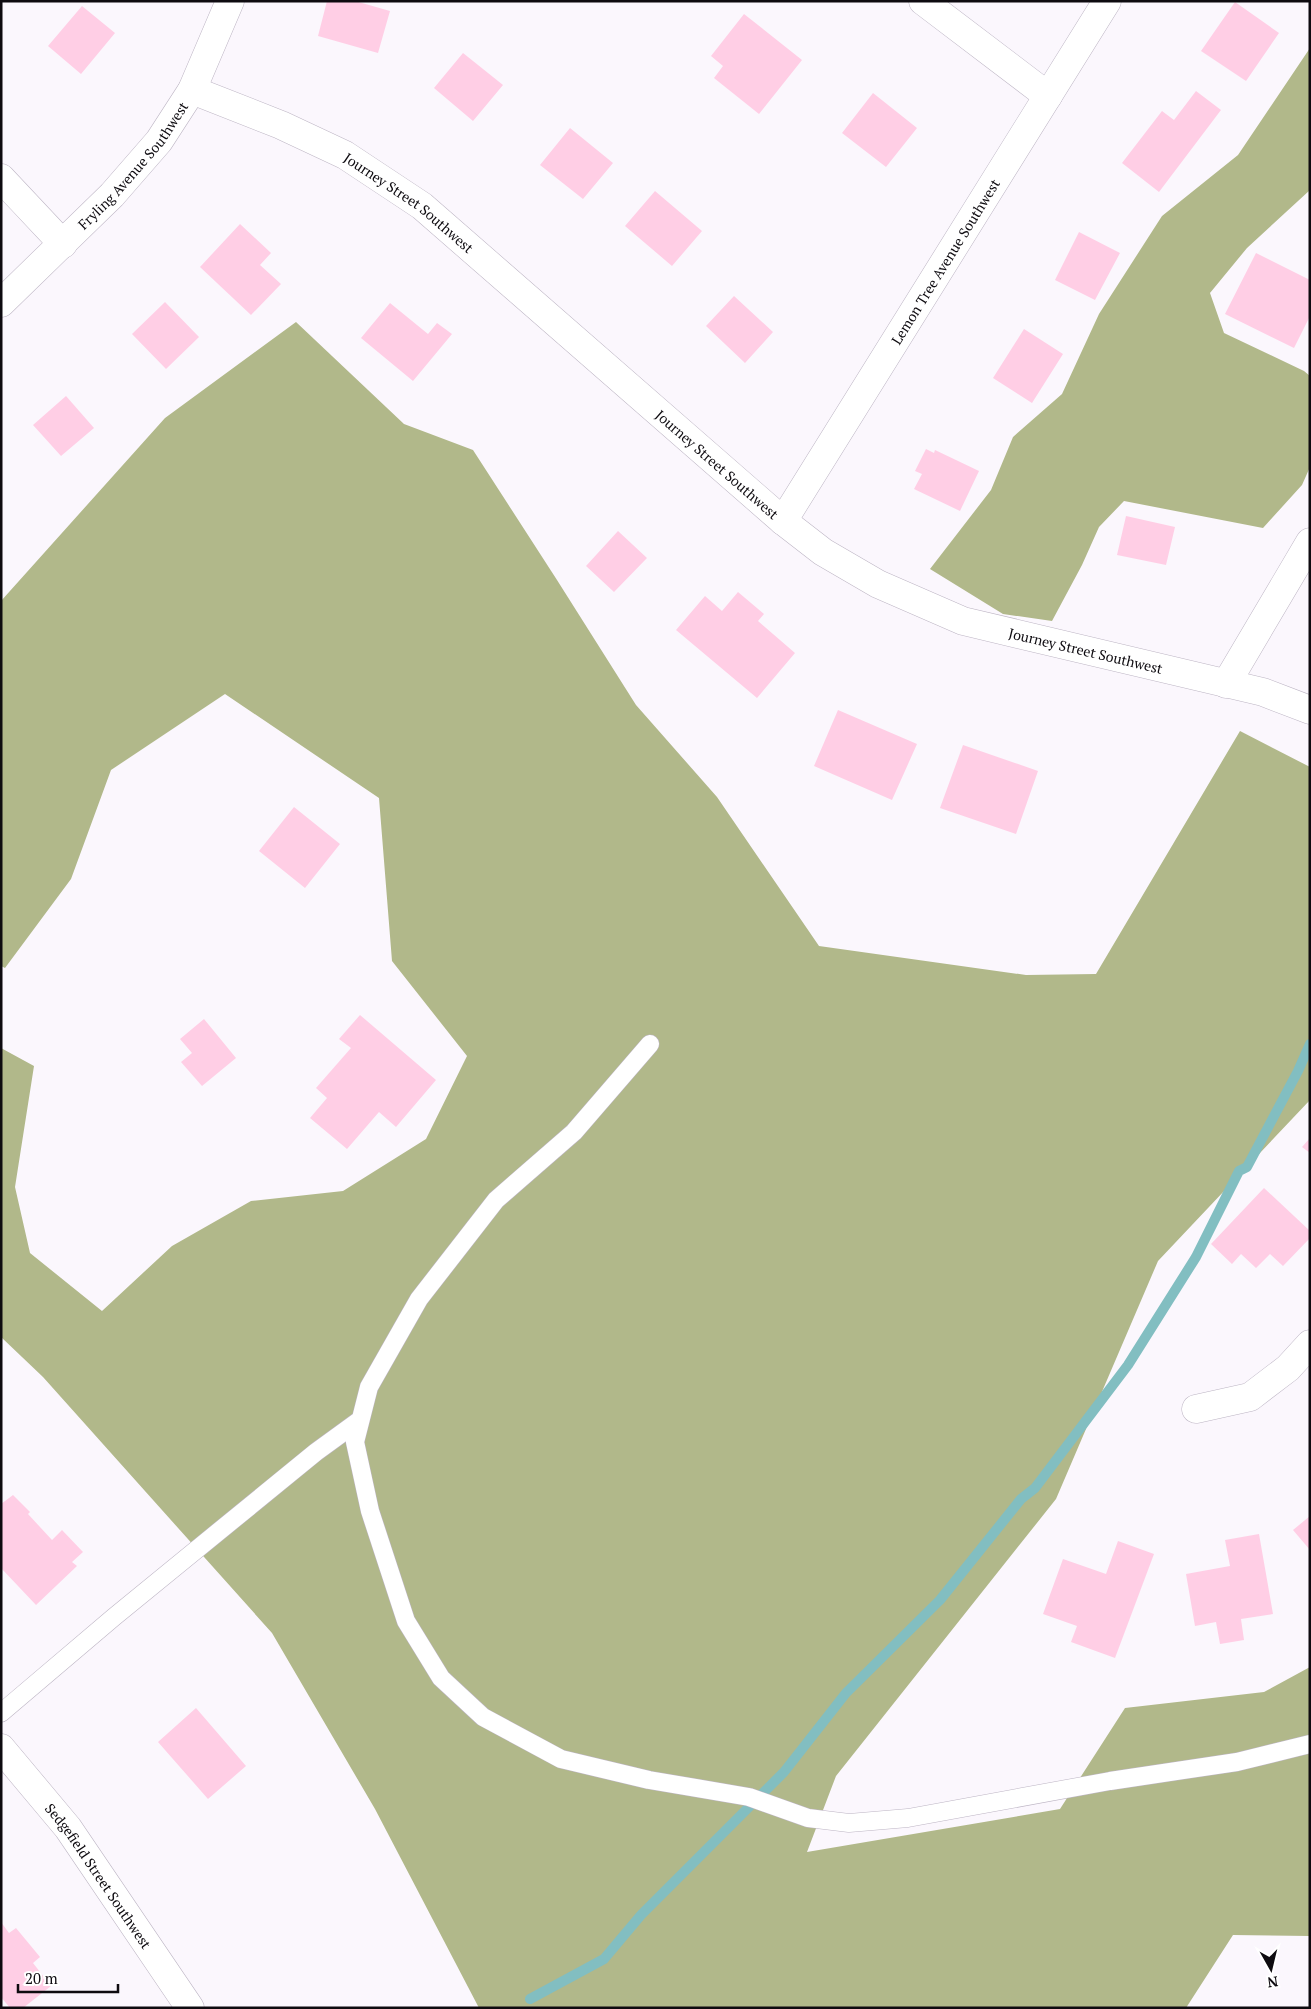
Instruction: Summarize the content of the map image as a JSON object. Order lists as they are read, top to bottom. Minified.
{"streets":{"street":["Fryling Avenue Southwest","Journey Street Southwest","Lemon Tree Avenue Southwest","Sedgefield Street Southwest"]},"crossings":[["Fryling Avenue Southwest","Journey Street Southwest"],["Journey Street Southwest","Lemon Tree Avenue Southwest"]],"scale_bar":"20 m","north":"bottom"}
